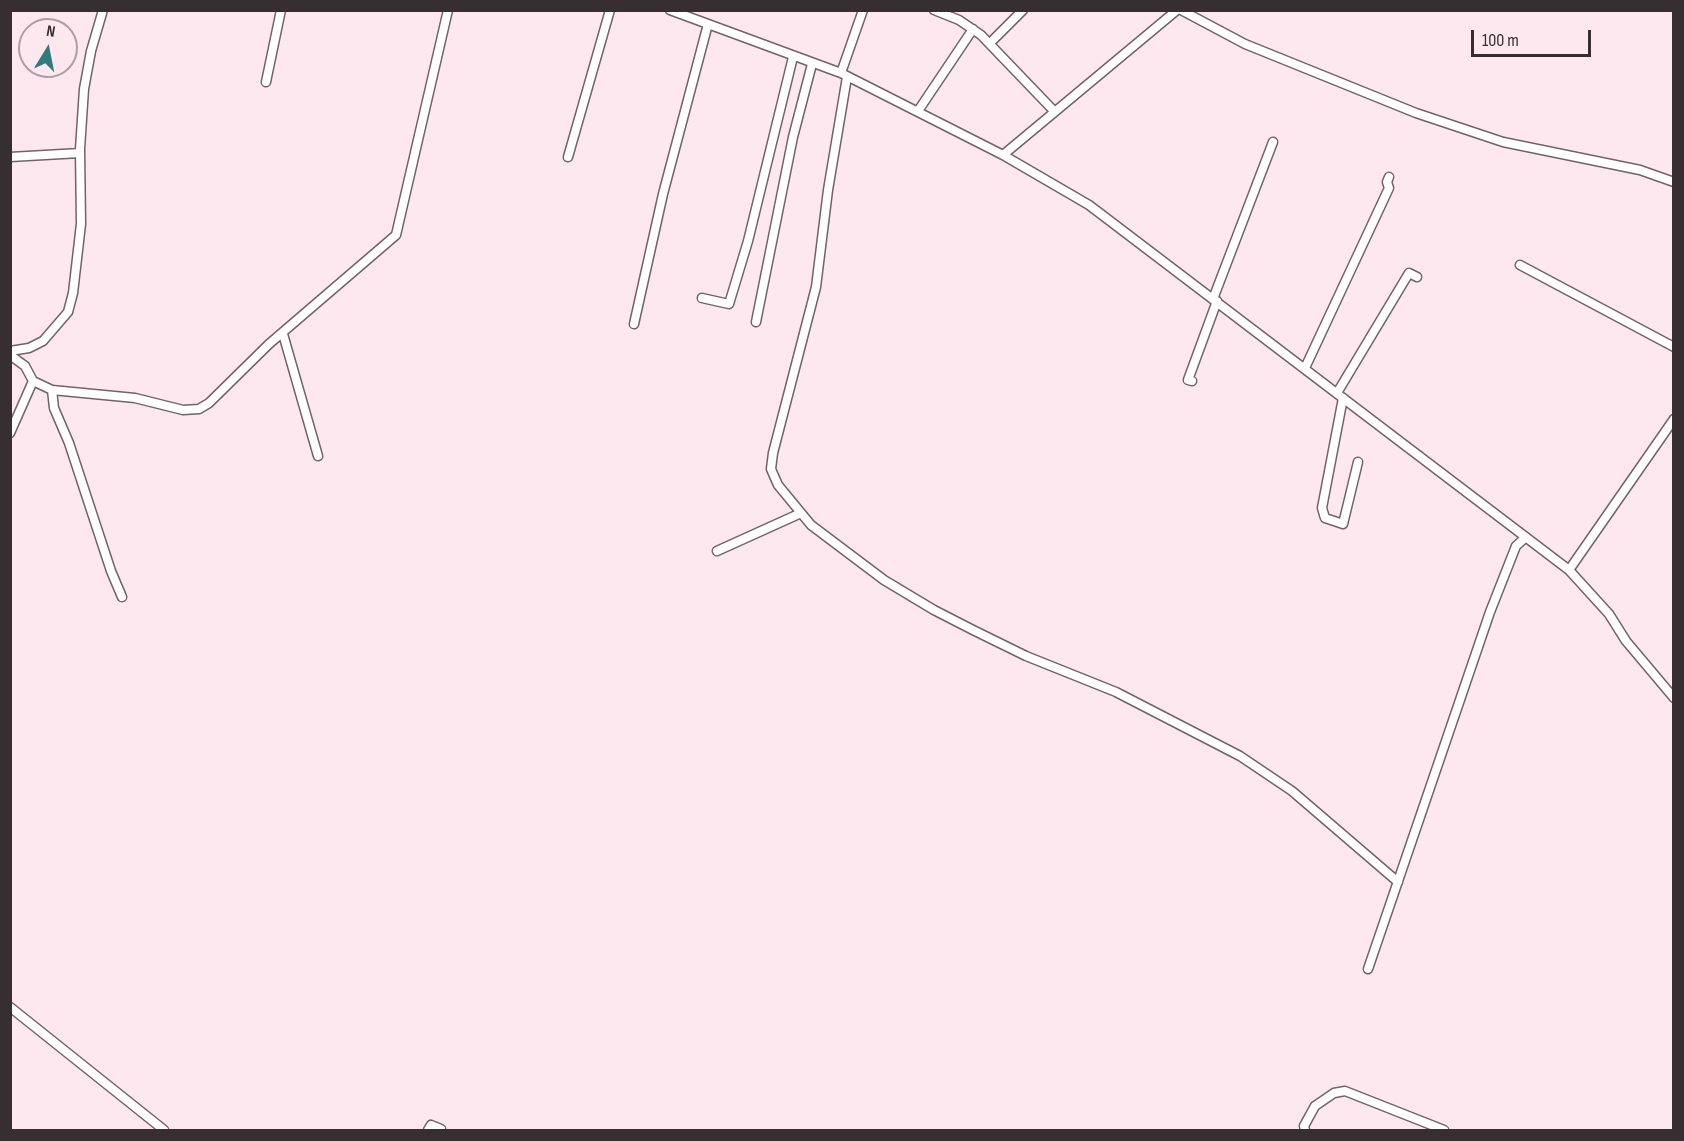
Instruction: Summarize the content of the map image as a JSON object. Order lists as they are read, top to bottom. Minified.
{"scale_bar":"100 m","north":"top"}
